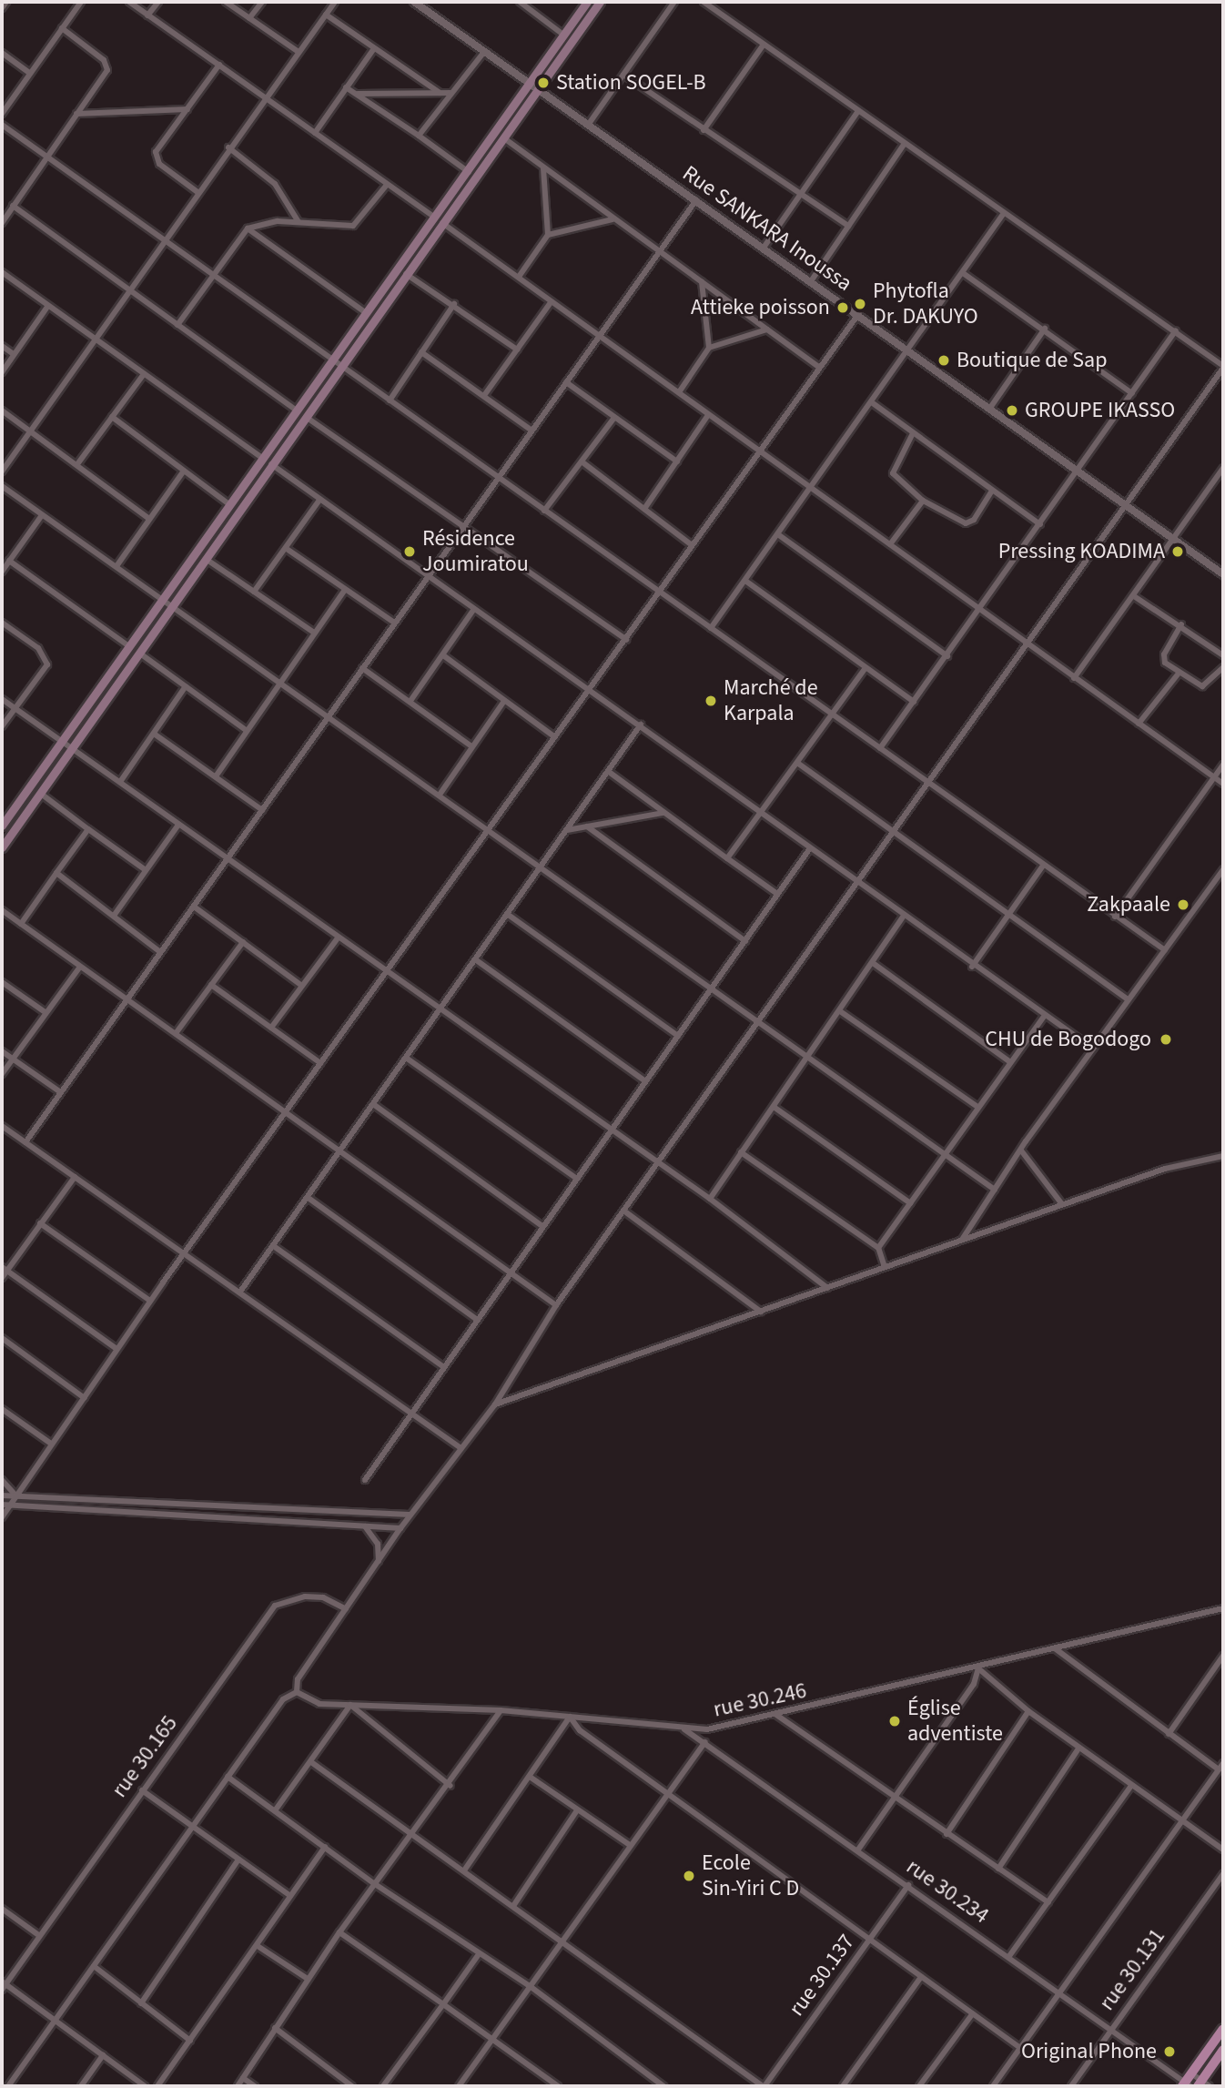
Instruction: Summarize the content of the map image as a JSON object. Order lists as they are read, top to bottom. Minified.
{"streets":{"street":["Rue SANKARA Inoussa","rue 30.246","rue 30.165","rue 30.234","rue 30.131","rue 30.137"]},"crossings":[["rue 30.246","rue 30.234"],["rue 30.234","rue 30.131"],["rue 30.234","rue 30.137"]],"places":["Station SOGEL-B","Phytofla Dr. DAKUYO","Attieke poisson","Boutique de Sap","GROUPE IKASSO","Résidence Joumiratou","Pressing KOADIMA","Marché de Karpala","Zakpaale","CHU de Bogodogo","Église adventiste","Ecole Sin-Yiri C D","Original Phone"]}
